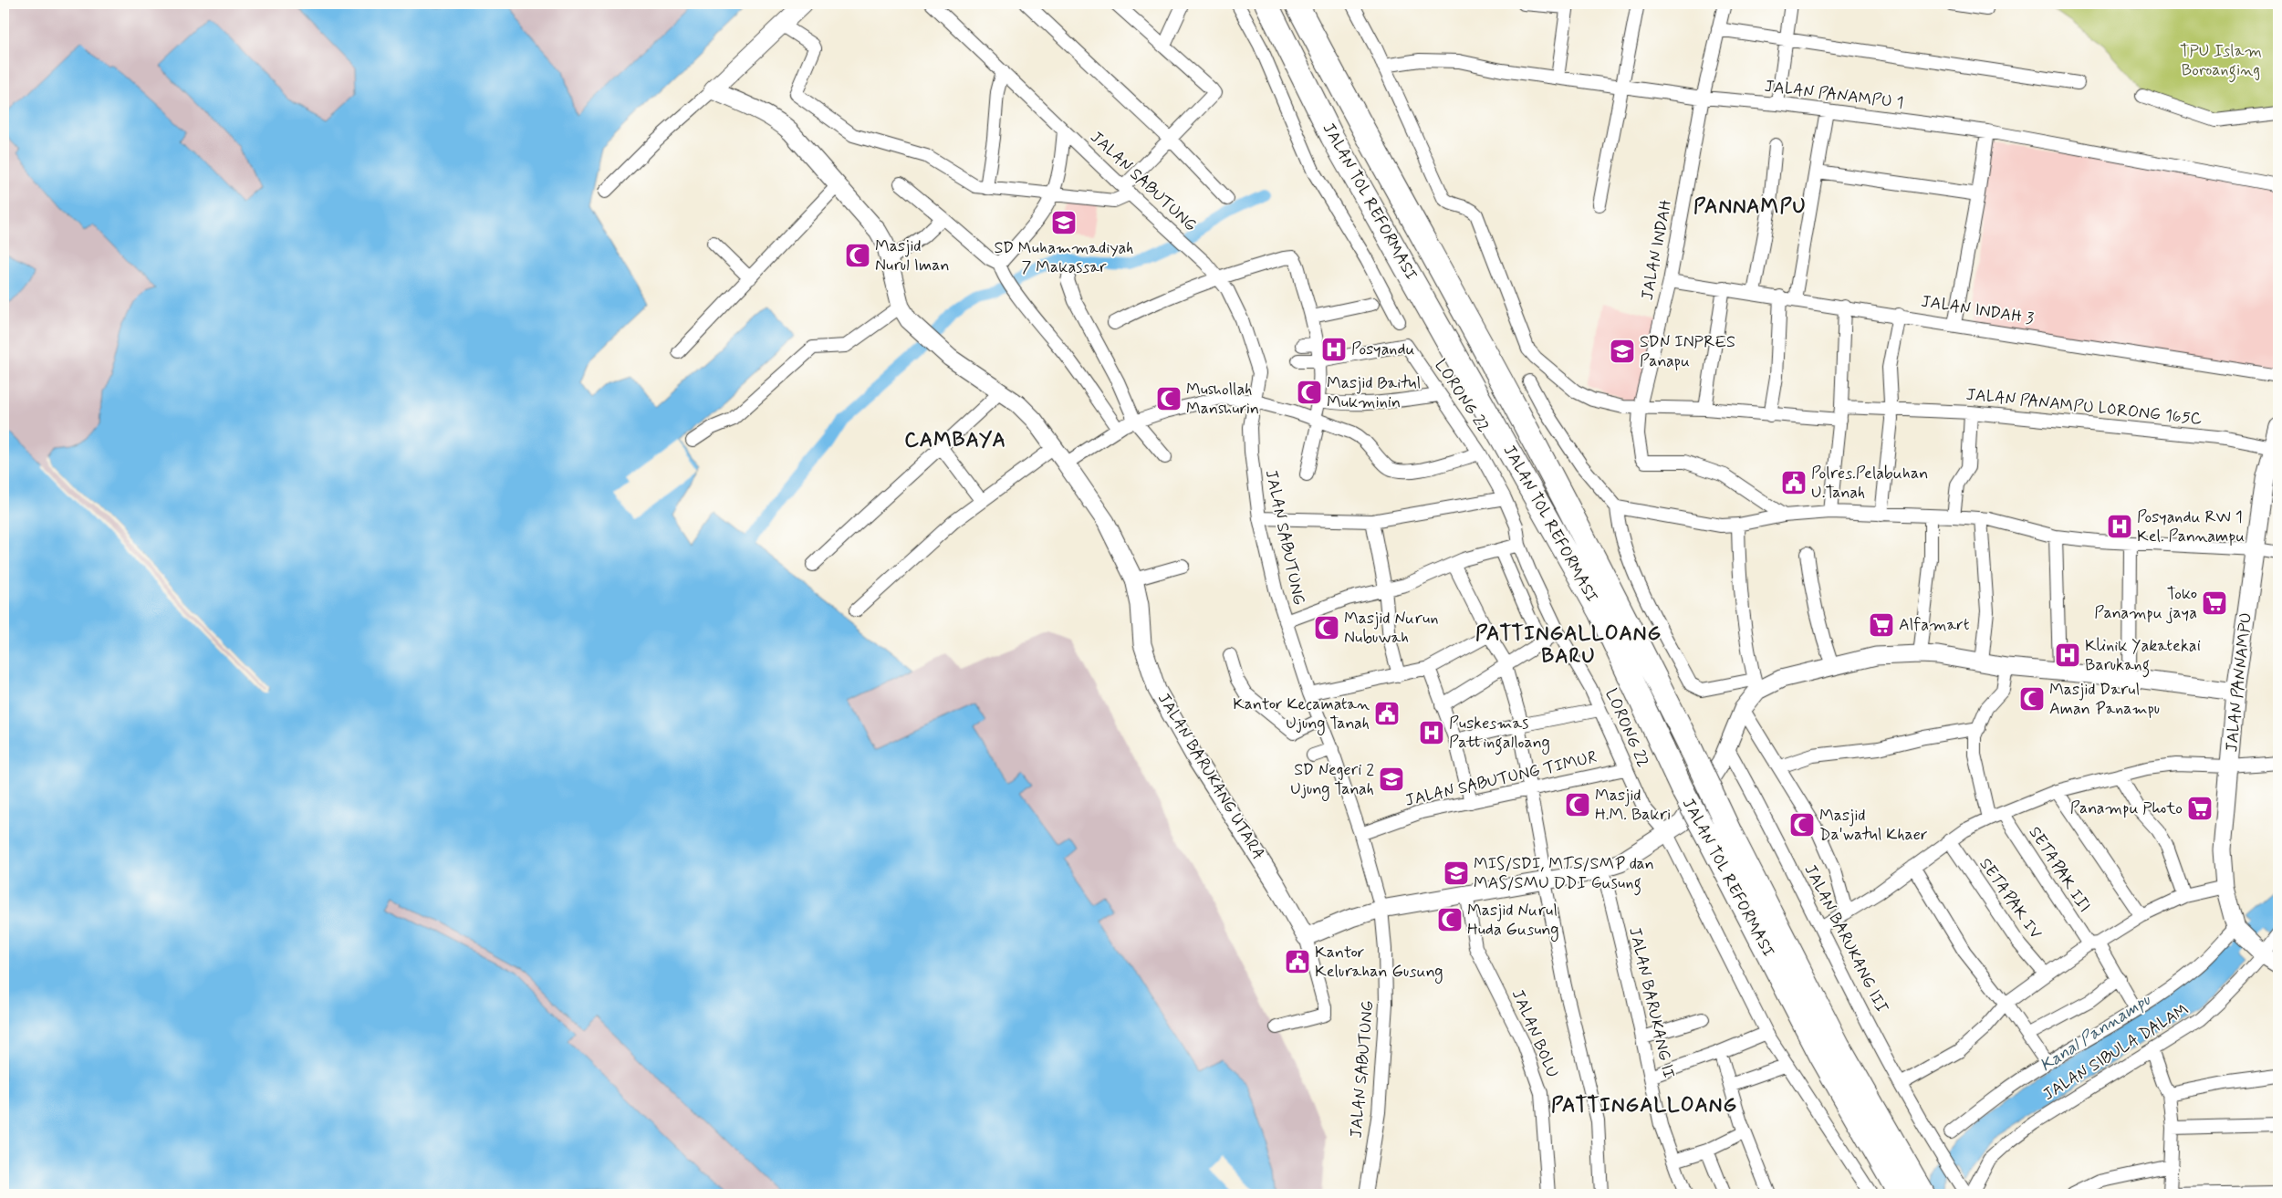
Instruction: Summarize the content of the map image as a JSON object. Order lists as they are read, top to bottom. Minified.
{"streets":{"highway":["JALAN TOL REFORMASI"],"street":["JALAN PANAMPU 1","JALAN SABUTUNG","JALAN INDAH","JALAN INDAH 3","LORONG 22","JALAN PANAMPU LORONG 165C","JALAN PANNAMPU","JALAN BARUKANG UTARA","JALAN SABUTUNG TIMUR","SETAPAK III","SETAPAK IV","JALAN BARUKANG III","JALAN BARUKANG II","JALAN BOLU","JALAN SIBULA DALAM"]},"crossings":[["JALAN PANAMPU 1","JALAN INDAH"],["JALAN PANAMPU 1","JALAN PANAMPU LORONG 165C"],["JALAN SABUTUNG","JALAN SABUTUNG TIMUR"],["JALAN INDAH","JALAN INDAH 3"],["JALAN INDAH","JALAN PANAMPU LORONG 165C"],["LORONG 22","JALAN SABUTUNG TIMUR"],["JALAN PANAMPU LORONG 165C","JALAN PANNAMPU"],["JALAN BARUKANG III","JALAN SIBULA DALAM"]],"districts":["PANNAMPU","CAMBAYA","PATTINGALLOANG BARU","PATTINGALLOANG"],"water":["Kanal Pannampu"],"parks":["TPU Islam Boroanging"],"places":{"school or university":["SD Muhammadiyah 7 Makassar","SDN INPRES Panapu","SD Negeri 2 Ujung Tanah","MIS/SDI, MTS/SMP dan MAS/SMU DDI Gusung"],"mosque":["Masjid Nurul Iman","Masjid Baitul Mukminin","Mushollah Manshurin","Masjid Nurun Nubuwah","Masjid Darul Aman Panampu","Masjid H.M. Bakri","Masjid Da'watul Khaer","Masjid Nurul Huda Gusung"],"hospital":["Posyandu","Posyandu RW 1 Kel. Pannampu","Klinik Yakatekai Barukang","Puskesmas Pattingalloang"],"public building":["Polres.Pelabuhan U.Tanah","Kantor Kecamatan Ujung Tanah","Kantor Kelurahan Gusung"],"supermarket":["Toko Panampu jaya","Alfamart","Panampu Photo"]}}
